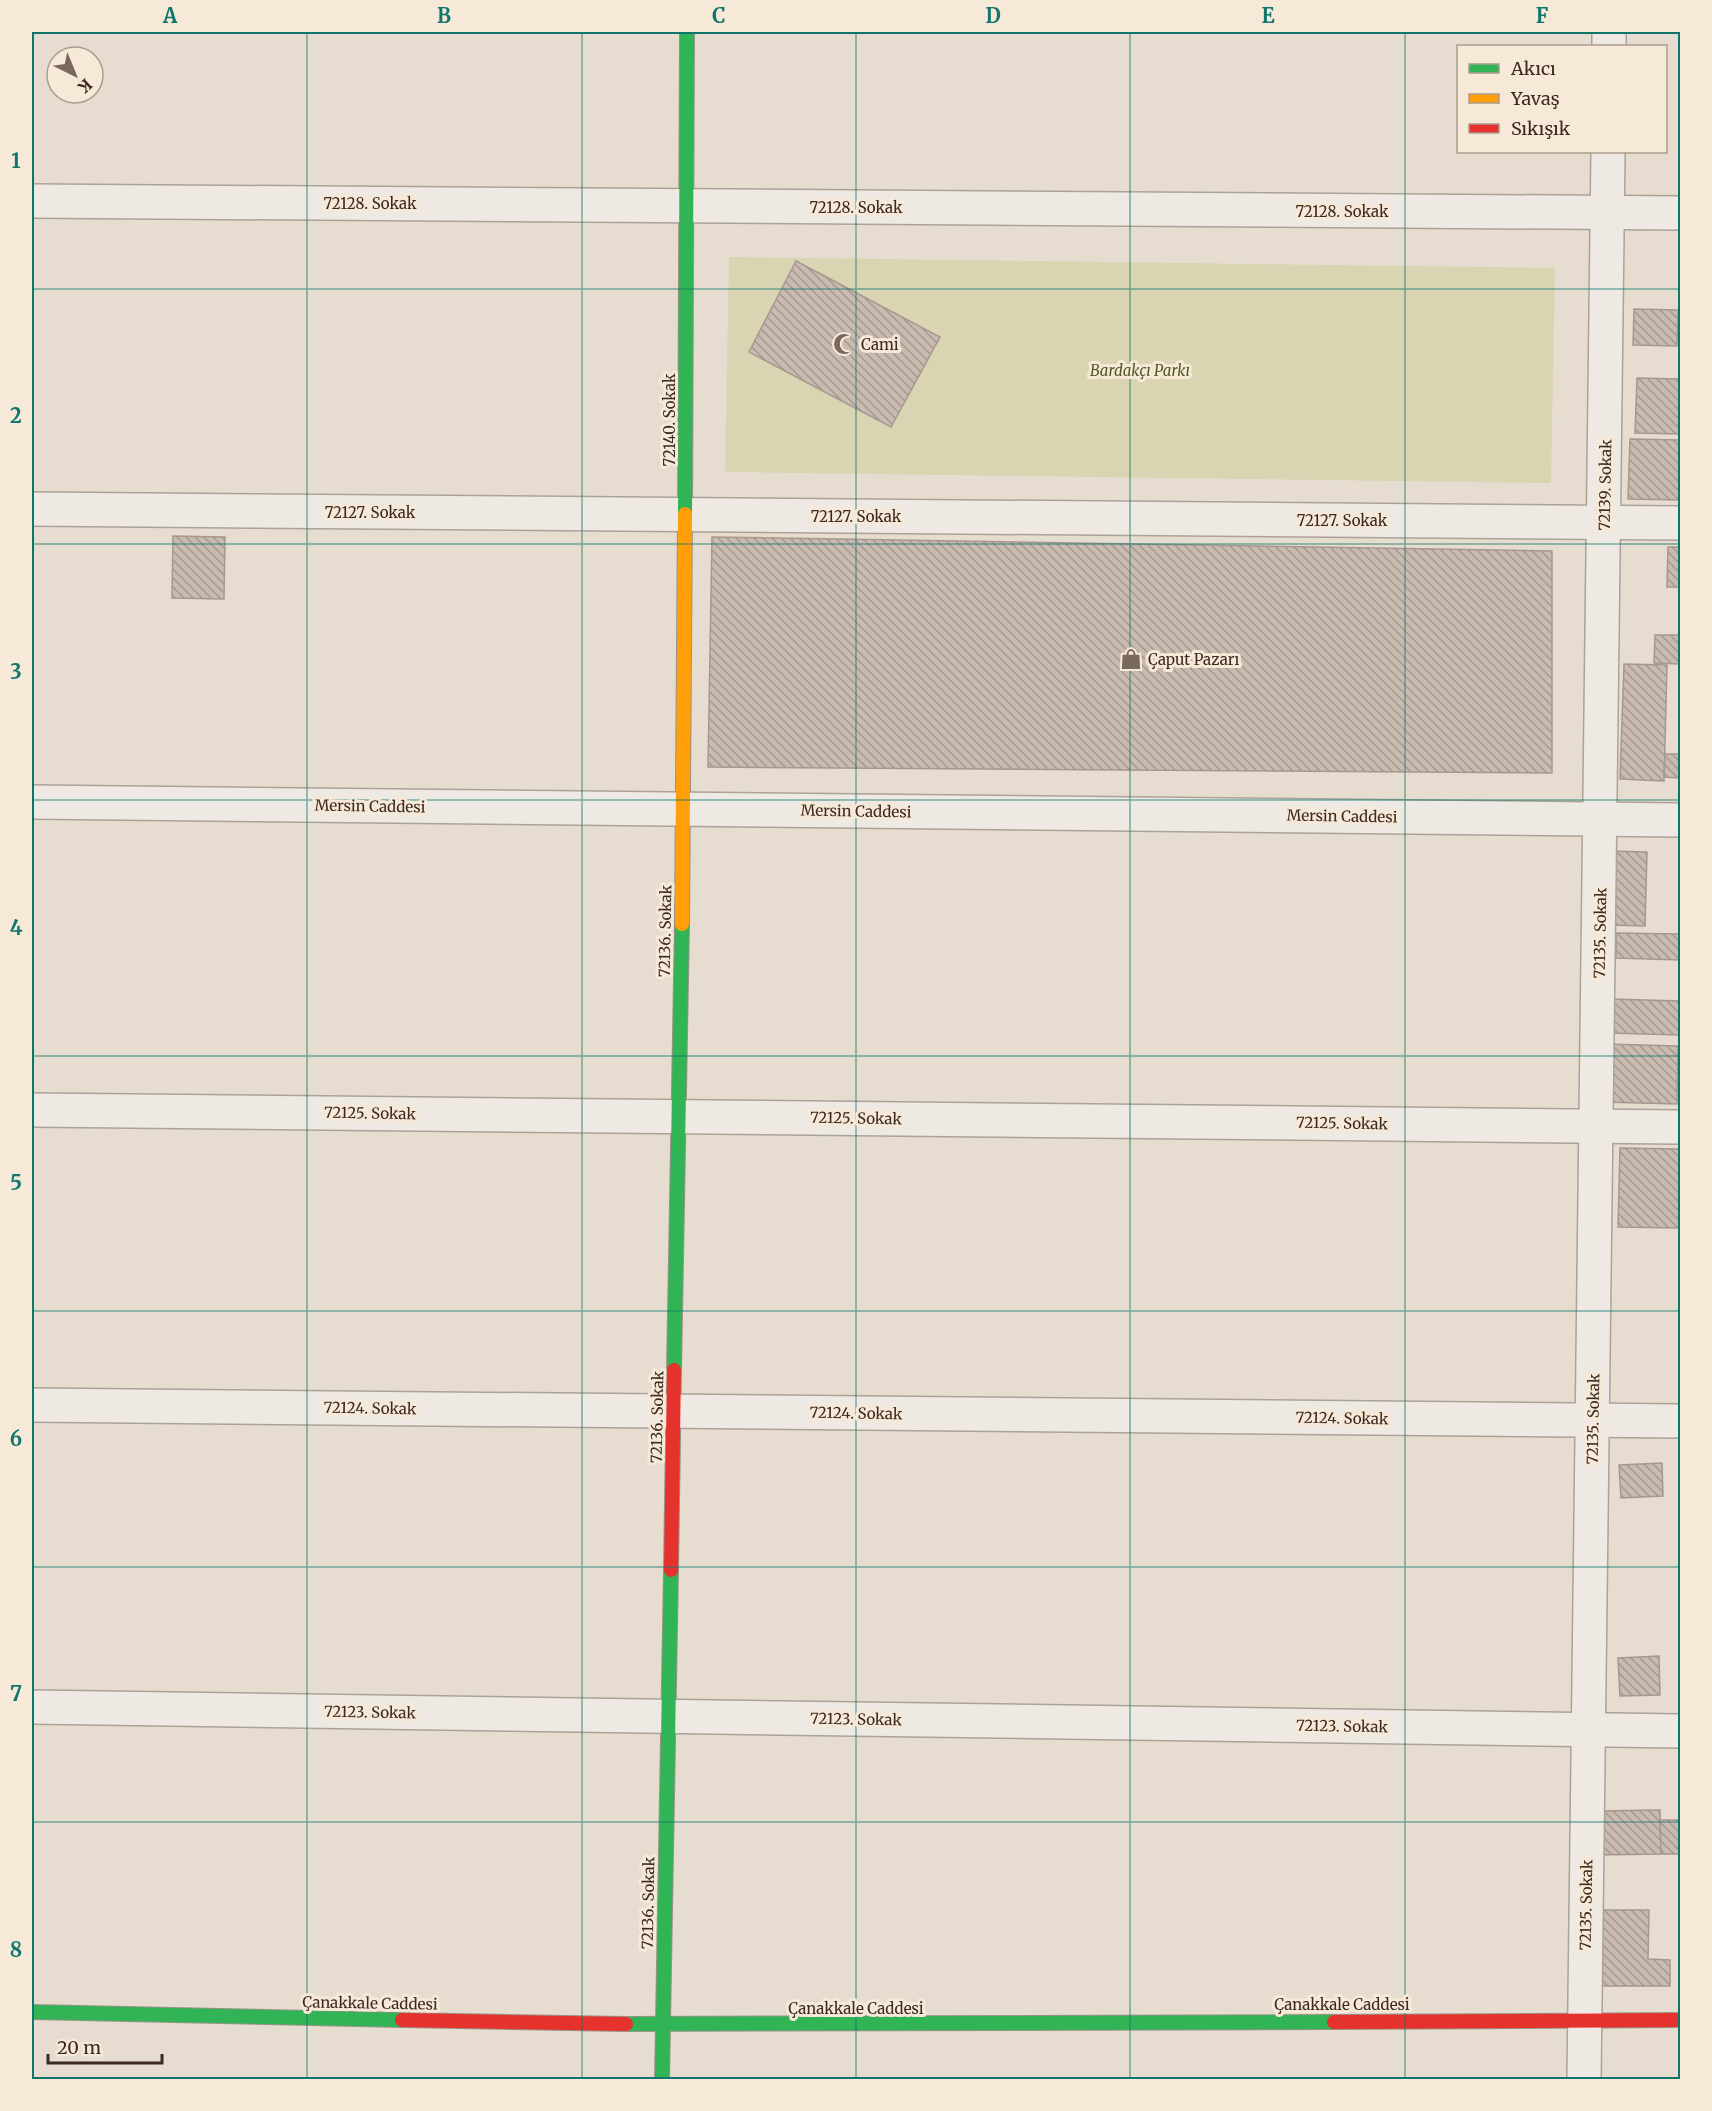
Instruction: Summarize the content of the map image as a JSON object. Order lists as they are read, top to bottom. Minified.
{"streets":{"street":["72128. Sokak","72140. Sokak","72139. Sokak","72127. Sokak","Mersin Caddesi","72136. Sokak","72135. Sokak","72125. Sokak","72124. Sokak","72123. Sokak","Çanakkale Caddesi"]},"crossings":[["72128. Sokak","72140. Sokak"],["72128. Sokak","72139. Sokak"],["72140. Sokak","72127. Sokak"],["72140. Sokak","Mersin Caddesi"],["72140. Sokak","72136. Sokak"],["72139. Sokak","72127. Sokak"],["72139. Sokak","Mersin Caddesi"],["72139. Sokak","72135. Sokak"],["Mersin Caddesi","72136. Sokak"],["Mersin Caddesi","72135. Sokak"],["72136. Sokak","72125. Sokak"],["72136. Sokak","72124. Sokak"],["72136. Sokak","72123. Sokak"],["72136. Sokak","Çanakkale Caddesi"],["72135. Sokak","72125. Sokak"],["72135. Sokak","72124. Sokak"],["72135. Sokak","72123. Sokak"],["72135. Sokak","Çanakkale Caddesi"]],"parks":["Bardakçı Parkı"],"places":{"mosque":["Cami"],"shop":["Çaput Pazarı"]},"legend":["Akıcı","Yavaş","Sıkışık"],"scale_bar":"20 m","north":"bottom right","grid":{"columns":["A","B","C","D","E","F"],"rows":["1","2","3","4","5","6","7","8"]}}
